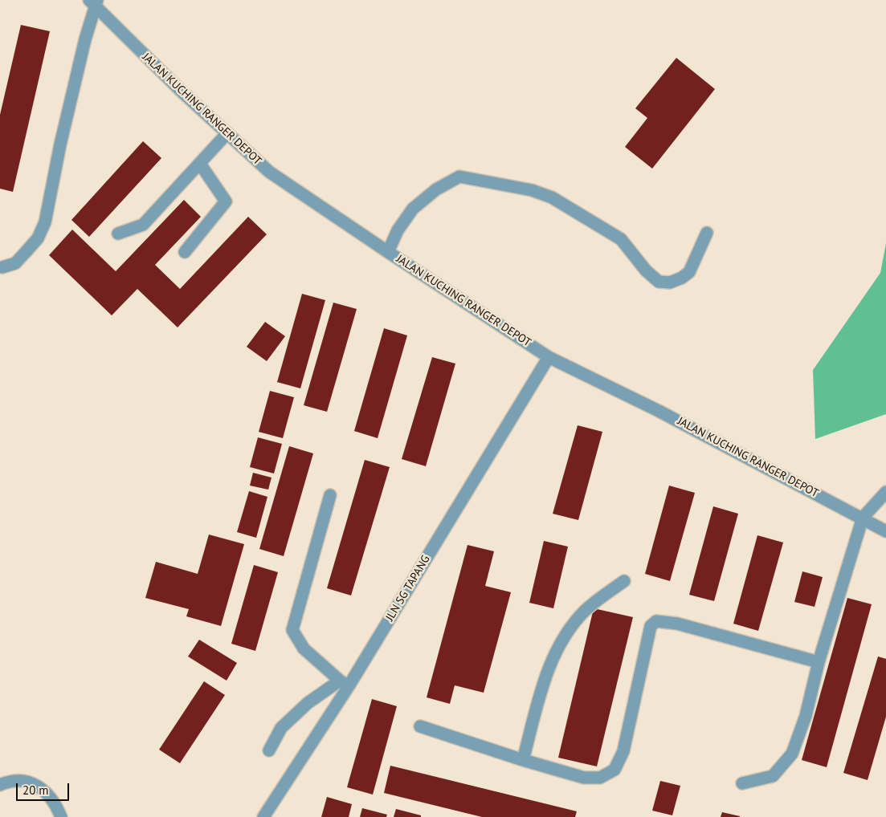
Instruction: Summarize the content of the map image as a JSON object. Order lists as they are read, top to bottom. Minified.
{"streets":{"street":["JALAN KUCHING RANGER DEPOT","JLN SG TAPANG"]},"crossings":[["JALAN KUCHING RANGER DEPOT","JLN SG TAPANG"]],"scale_bar":"20 m"}
